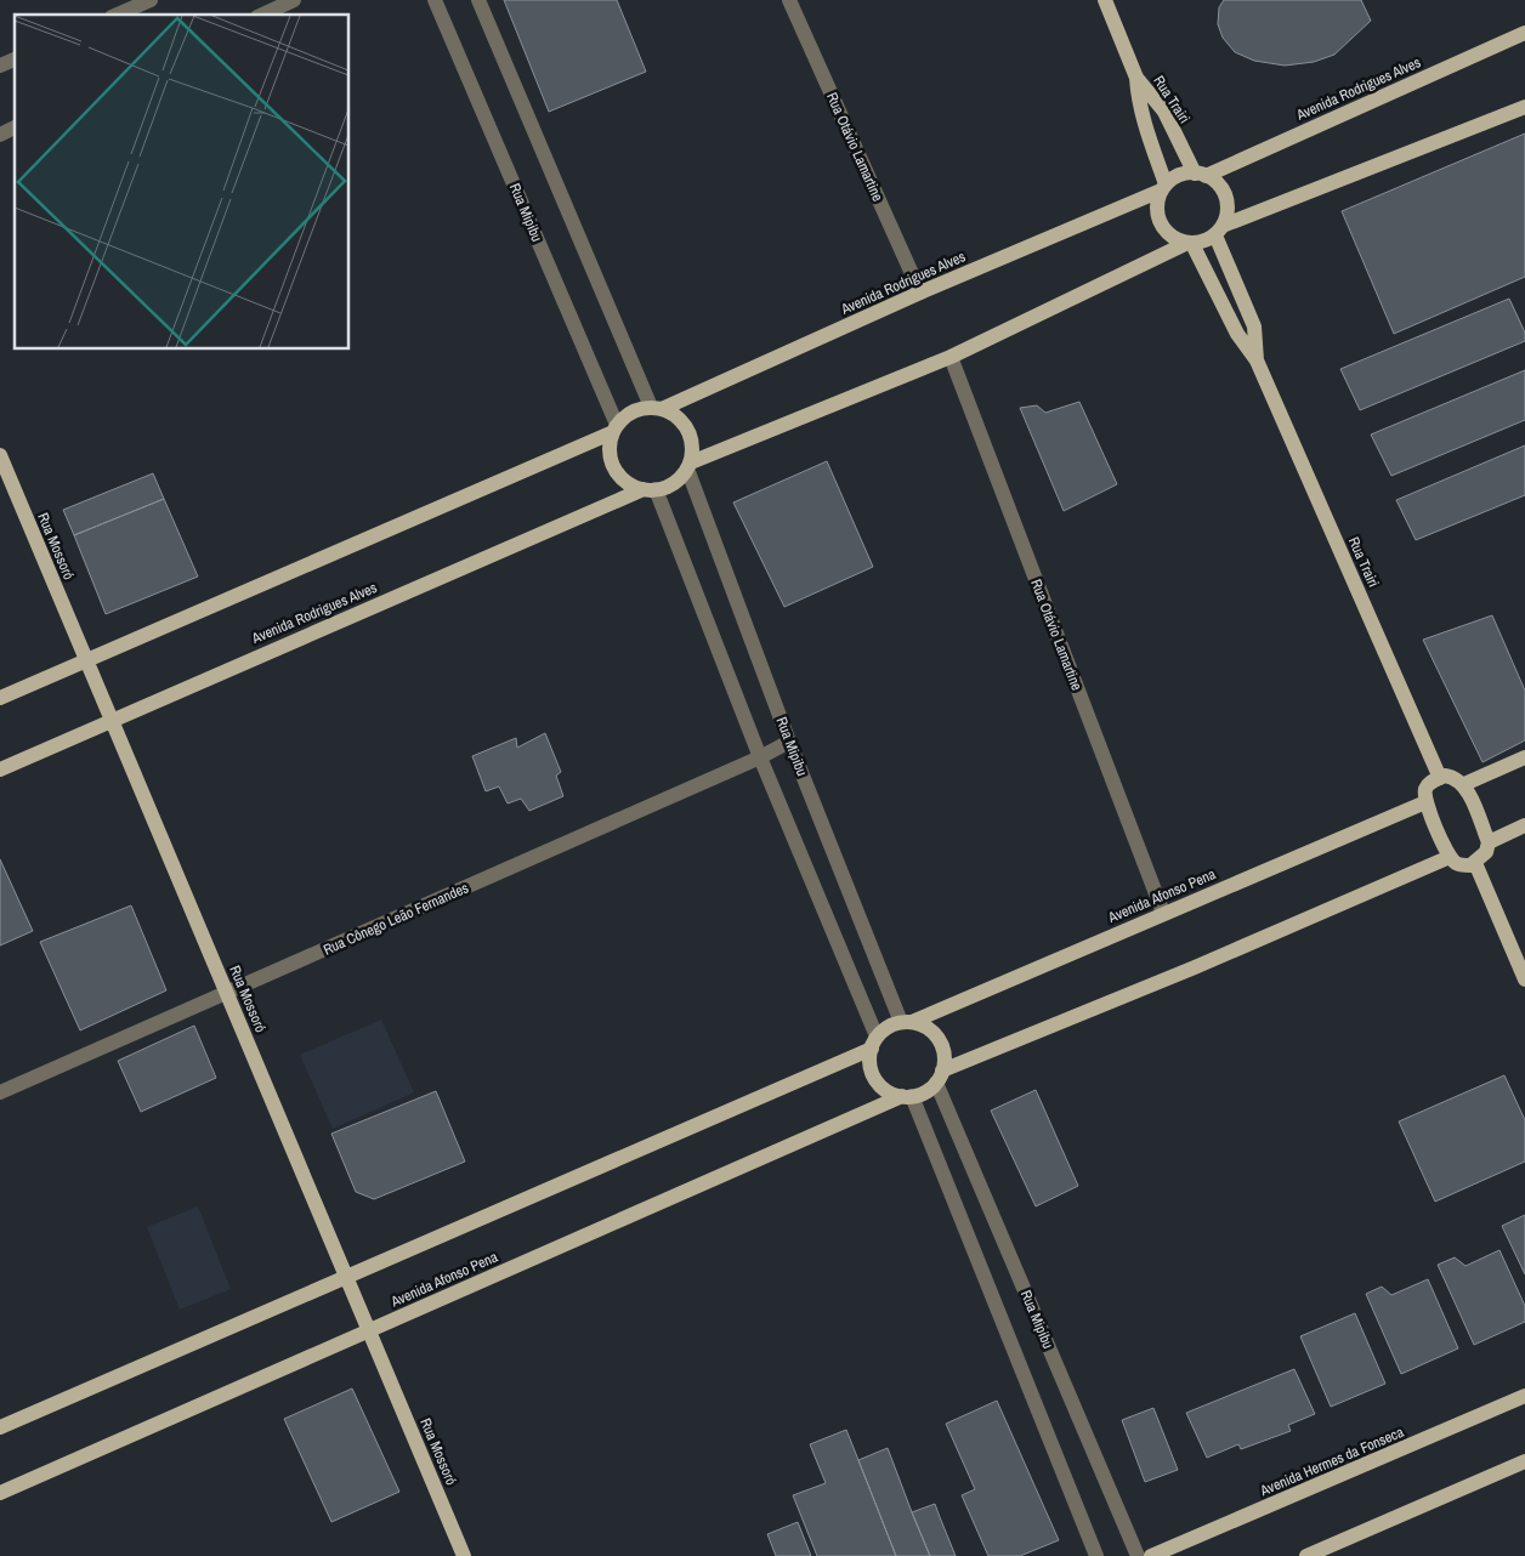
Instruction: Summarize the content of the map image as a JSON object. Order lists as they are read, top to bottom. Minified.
{"streets":{"main road":["Avenida Rodrigues Alves","Rua Trairi","Rua Mossoró","Avenida Afonso Pena","Avenida Hermes da Fonseca"],"street":["Rua Otávio Lamartine","Rua Mipibu","Rua Cônego Leão Fernandes"]},"crossings":[["Avenida Rodrigues Alves","Rua Trairi"],["Avenida Rodrigues Alves","Rua Otávio Lamartine"],["Avenida Rodrigues Alves","Rua Mipibu"],["Avenida Rodrigues Alves","Rua Mossoró"],["Rua Otávio Lamartine","Avenida Afonso Pena"],["Rua Mipibu","Avenida Afonso Pena"],["Rua Mipibu","Rua Cônego Leão Fernandes"],["Rua Mossoró","Avenida Afonso Pena"],["Rua Mossoró","Rua Cônego Leão Fernandes"]]}
